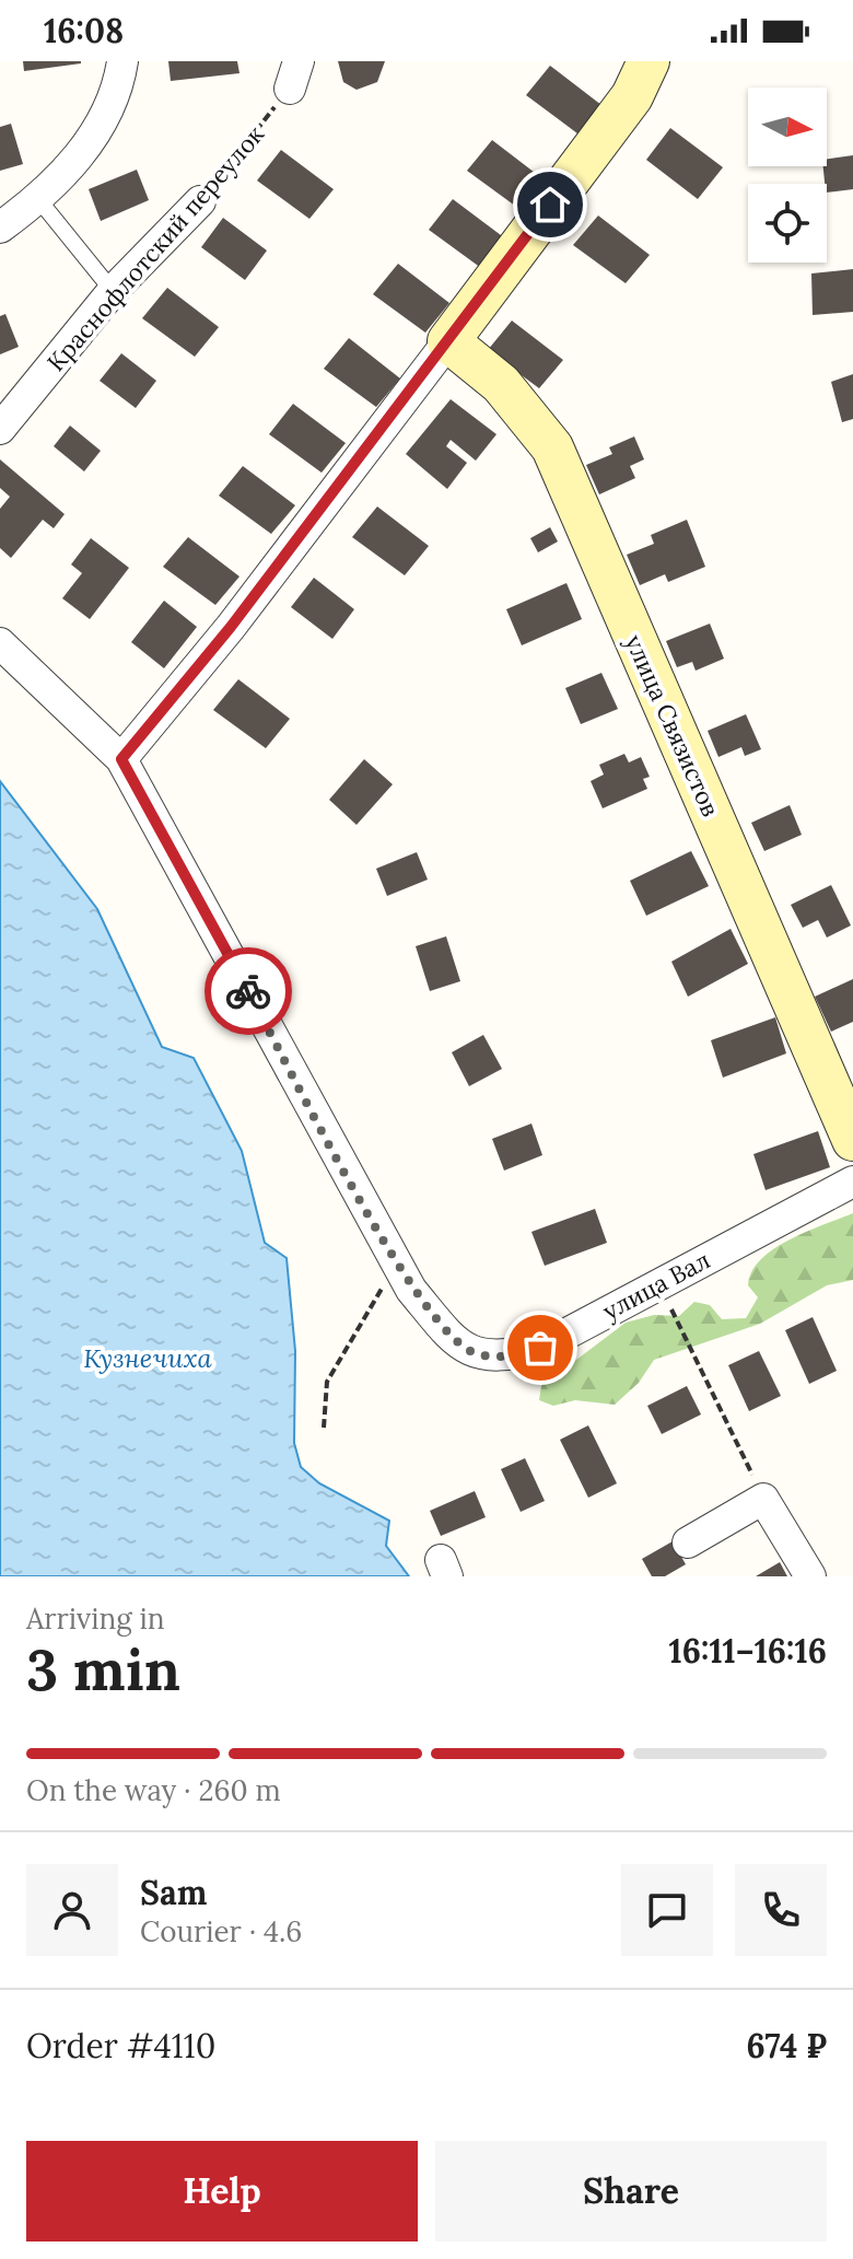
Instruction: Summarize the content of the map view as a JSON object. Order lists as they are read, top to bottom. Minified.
{"streets":{"street":["Краснофлотский переулок","улица Связистов","улица Вал"]},"water":["Кузнечиха"],"north":"right","page":{"status":"16:08","heading":["3 min","Arriving in","16:11–16:16"],"panel":["Sam","Courier · 4.6","Order #4110","674 ₽"],"bar":"On the way · 260 m","buttons":["Help","Share"]}}
